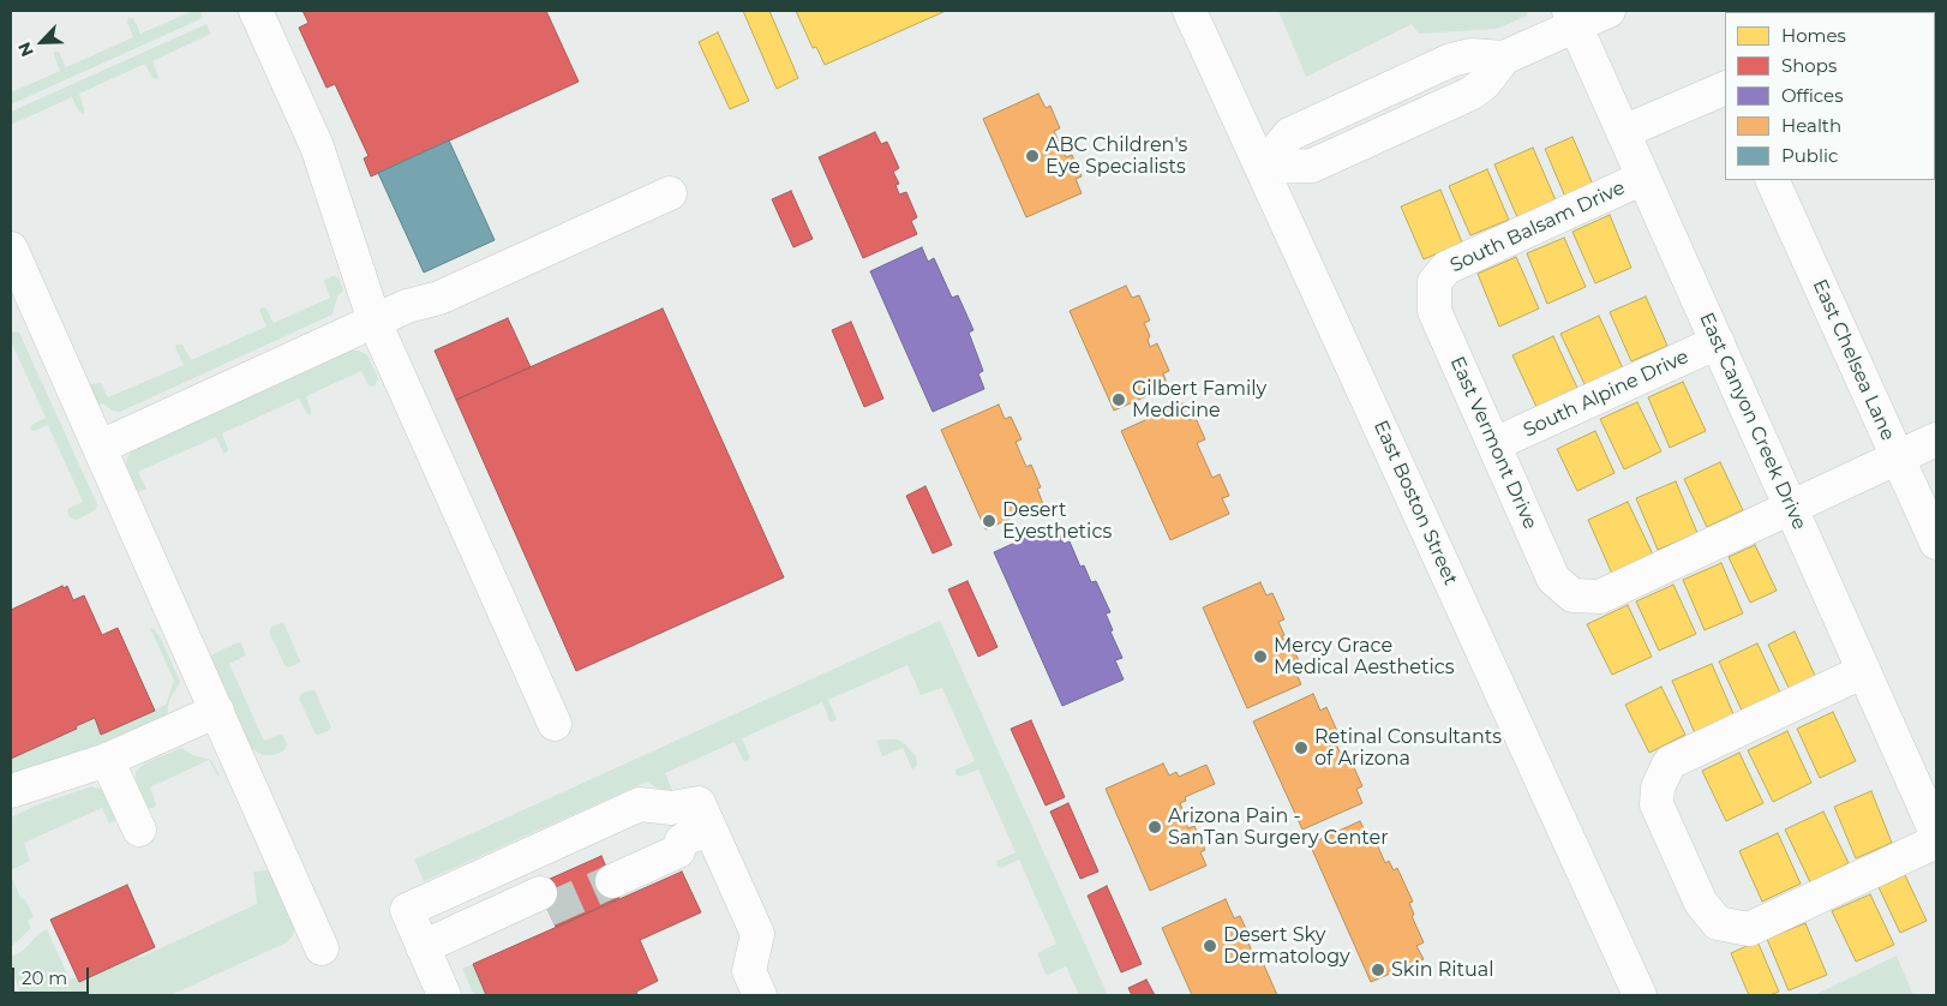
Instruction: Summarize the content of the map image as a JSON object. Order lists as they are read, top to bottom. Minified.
{"streets":{"street":["South Balsam Drive","East Chelsea Lane","South Alpine Drive","East Canyon Creek Drive","East Vermont Drive","East Boston Street"]},"crossings":[["South Balsam Drive","East Canyon Creek Drive"],["South Balsam Drive","East Vermont Drive"],["South Alpine Drive","East Canyon Creek Drive"],["South Alpine Drive","East Vermont Drive"],["East Canyon Creek Drive","East Vermont Drive"]],"places":["ABC Children's Eye Specialists","Gilbert Family Medicine","Desert Eyesthetics","Mercy Grace Medical Aesthetics","Retinal Consultants of Arizona","Arizona Pain - SanTan Surgery Center","Desert Sky Dermatology","Skin Ritual"],"legend":["Homes","Shops","Offices","Health","Public"],"scale_bar":"20 m","north":"bottom left"}
